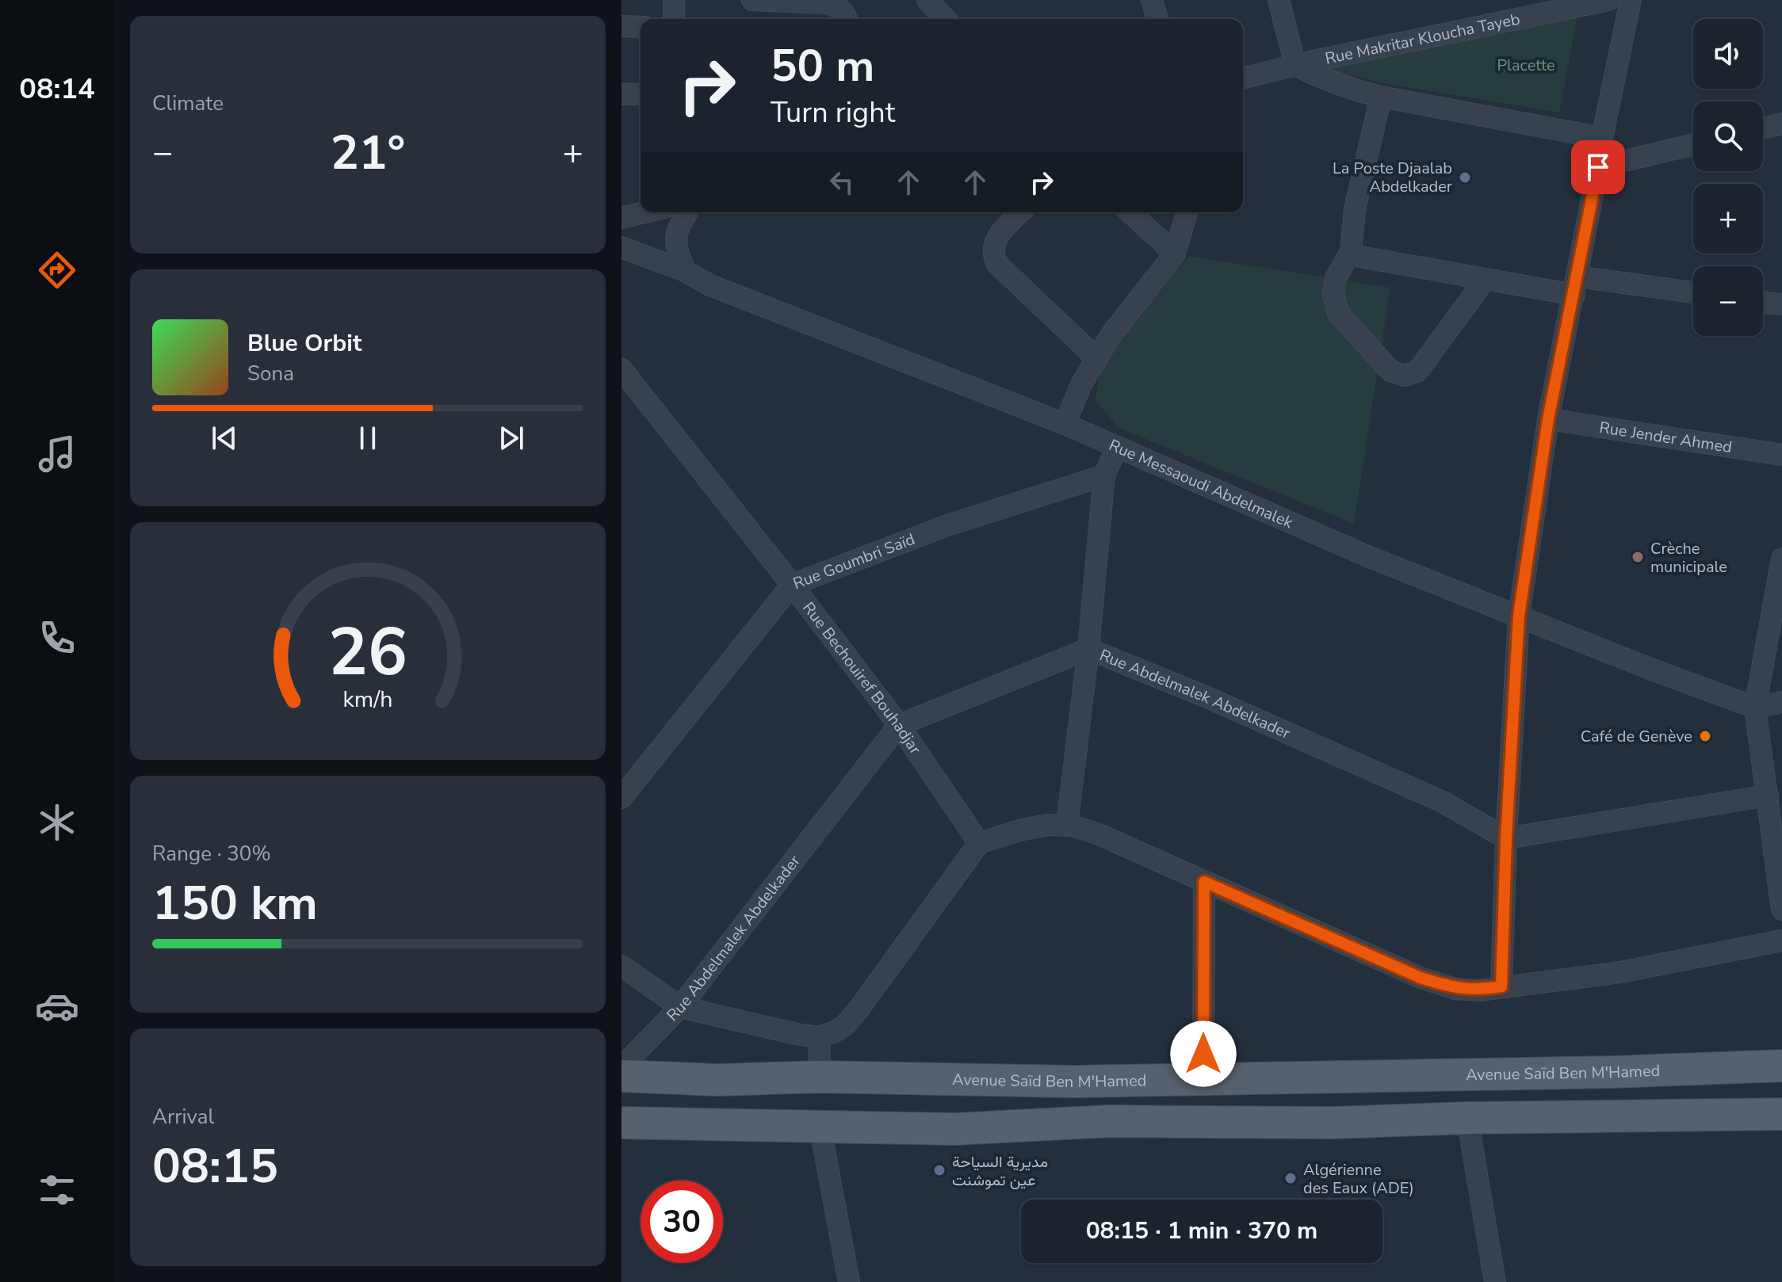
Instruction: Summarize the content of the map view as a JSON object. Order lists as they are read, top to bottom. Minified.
{"streets":{"main road":["Avenue Saïd Ben M'Hamed"],"street":["Rue Makritar Kloucha Tayeb","Rue Jender Ahmed","Rue Messaoudi Abdelmalek","Rue Goumbri Saïd","Rue Bechouiref Bouhadjar","Rue Abdelmalek Abdelkader"]},"crossings":[["Rue Goumbri Saïd","Rue Bechouiref Bouhadjar"],["Rue Bechouiref Bouhadjar","Rue Abdelmalek Abdelkader"]],"parks":["Placette"],"places":["La Poste Djaalab Abdelkader","Crèche municipale","Café de Genève","مديرية السياحة عين تموشنت","Algérienne des Eaux (ADE)"],"page":{"tabs":"08:14","tile":["Climate",["Range · 30%","150 km"],["Arrival","08:15"]],"map_buttons":["+","−"],"turn":["50 m","Turn right"],"heat":["−","21°","+"],"song":["Blue Orbit","Sona"],"limit":"30","trip":"08:15 · 1 min · 370 m","gauge":["26","km/h"]}}
